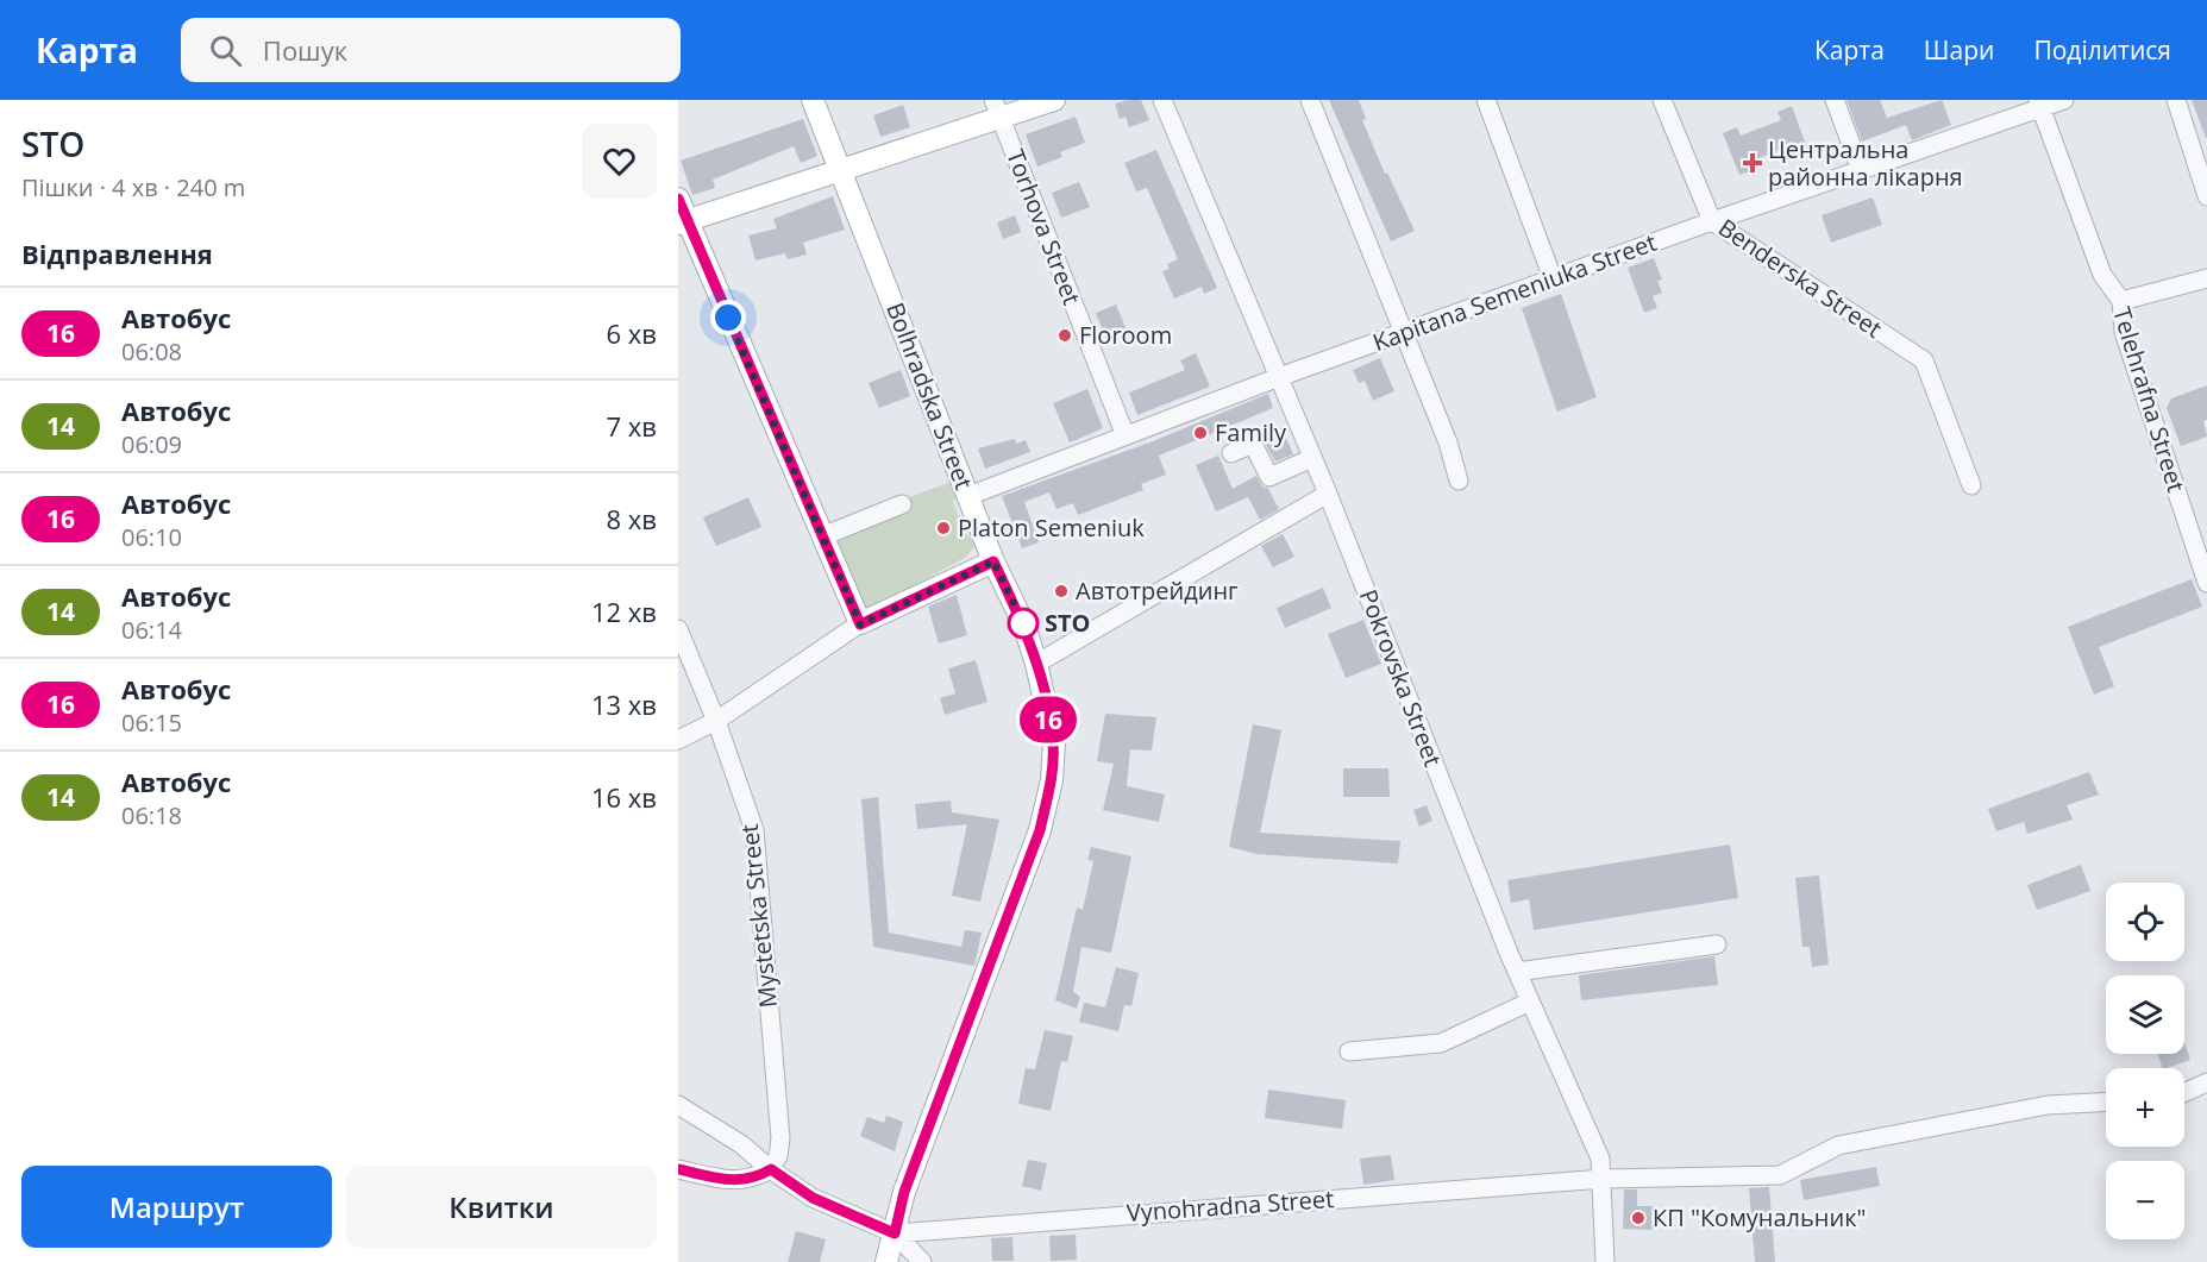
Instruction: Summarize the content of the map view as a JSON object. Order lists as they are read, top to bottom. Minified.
{"streets":{"main road":["Bolhradska Street"],"street":["Torhova Street","Benderska Street","Kapitana Semeniuka Street","Telehrafna Street","Pokrovska Street","Mystetska Street","Vynohradna Street"]},"crossings":[["Torhova Street","Kapitana Semeniuka Street"],["Benderska Street","Kapitana Semeniuka Street"],["Kapitana Semeniuka Street","Bolhradska Street"],["Kapitana Semeniuka Street","Telehrafna Street"],["Kapitana Semeniuka Street","Pokrovska Street"],["Bolhradska Street","Vynohradna Street"],["Pokrovska Street","Vynohradna Street"]],"places":{"health":["Центральна районна лікарня"],"other":["Floroom","Family","Platon Semeniuk","Автотрейдинг","STO","КП \"Комунальник\""]},"lines":["bus line 16"],"page":{"header":"Карта","search":"Пошук","nav":["Карта","Шари","Поділитися"],"heading":[["STO","Пішки · 4 хв · 240 m"],"Відправлення"],"on_map":"16","list":[{"mark":"16","name":"Автобус","note":"06:08","value":"6 хв"},{"mark":"14","name":"Автобус","note":"06:09","value":"7 хв"},{"mark":"16","name":"Автобус","note":"06:10","value":"8 хв"},{"mark":"14","name":"Автобус","note":"06:14","value":"12 хв"},{"mark":"16","name":"Автобус","note":"06:15","value":"13 хв"},{"mark":"14","name":"Автобус","note":"06:18","value":"16 хв"}],"map_buttons":["+","−"],"buttons":["Маршрут","Квитки"]}}
